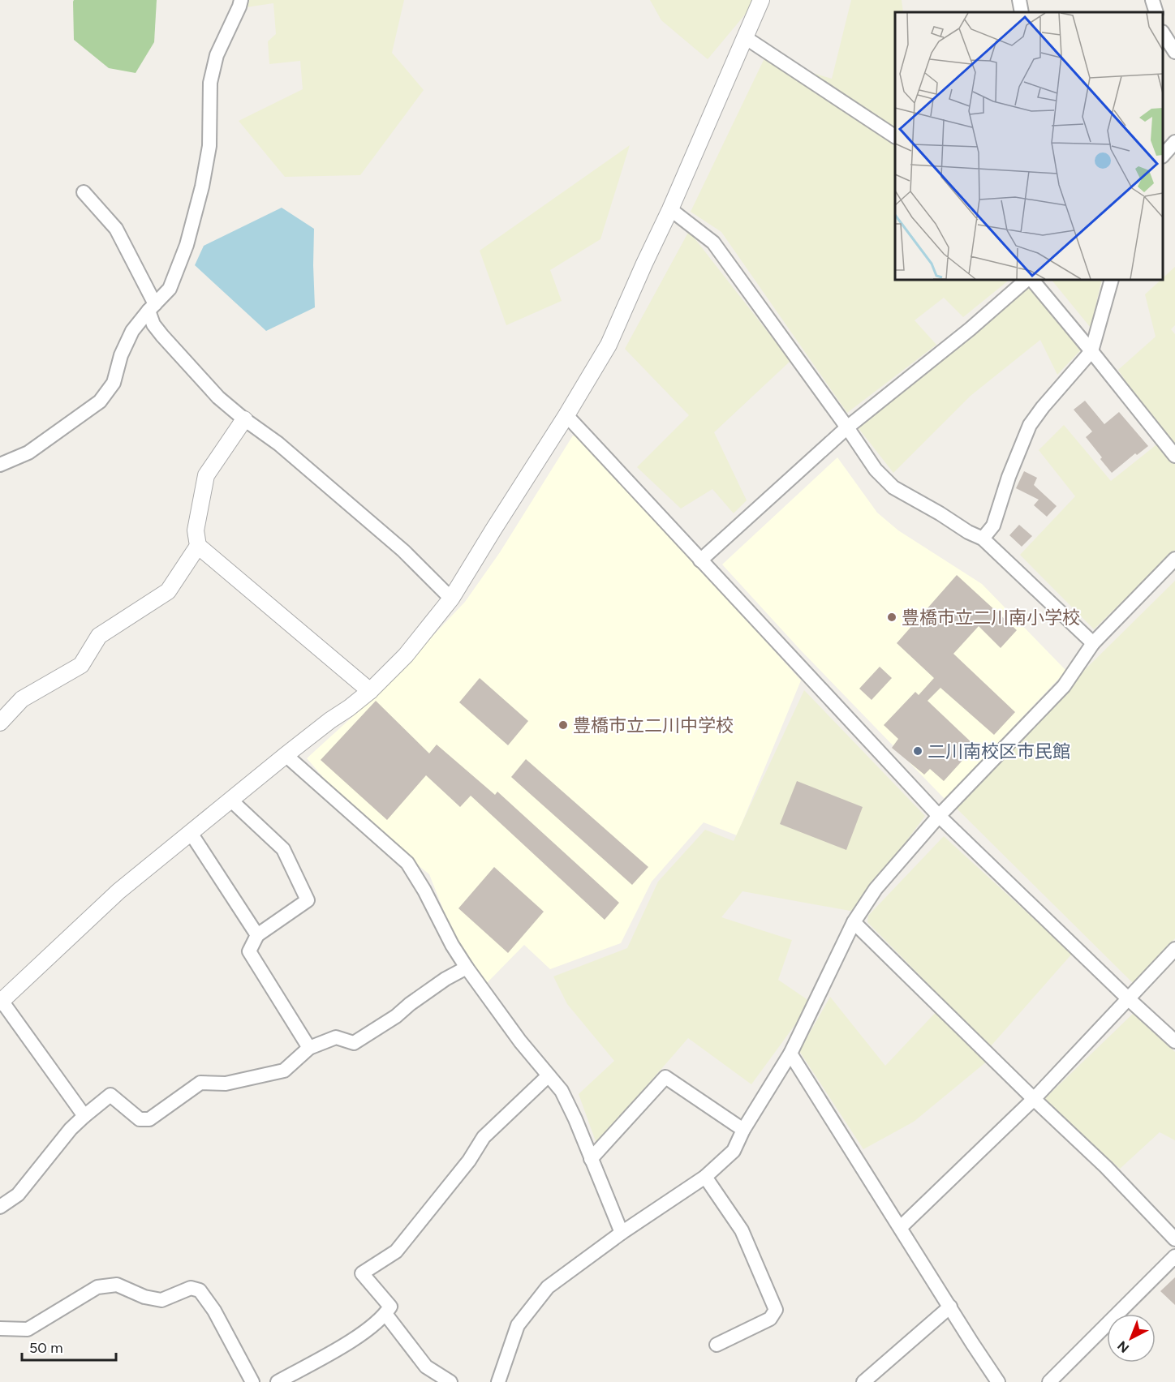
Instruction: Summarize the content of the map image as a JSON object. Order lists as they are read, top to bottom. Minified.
{"places":["豊橋市立二川南小学校","豊橋市立二川中学校","二川南校区市民館"],"scale_bar":"50 m","north":"bottom left"}
